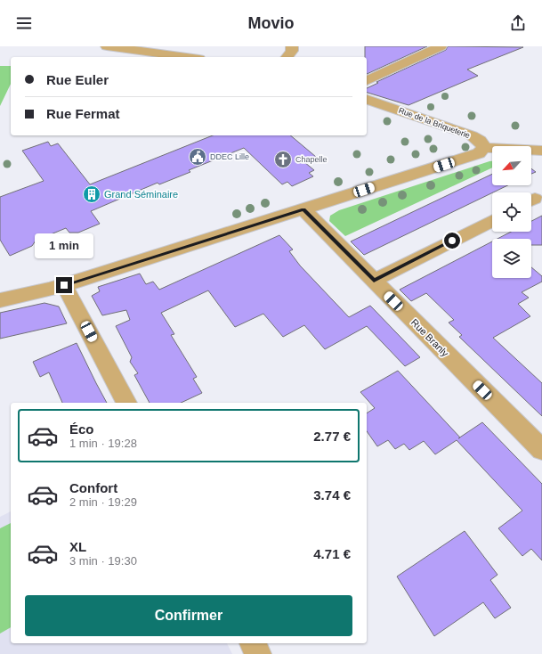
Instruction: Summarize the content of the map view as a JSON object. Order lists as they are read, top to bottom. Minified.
{"streets":{"street":["Rue de la Briqueterie","Rue Branly"]},"places":{"public building":["DDEC Lille"],"church":["Chapelle"],"building":["Grand Séminaire"]},"north":"bottom left","page":{"header":"Movio","banner":["Rue Euler","Rue Fermat"],"bubble":"1 min","list":[{"name":"Éco","note":"1 min · 19:28","value":"2.77 €"},{"name":"Confort","note":"2 min · 19:29","value":"3.74 €"},{"name":"XL","note":"3 min · 19:30","value":"4.71 €"}],"buttons":"Confirmer"}}
